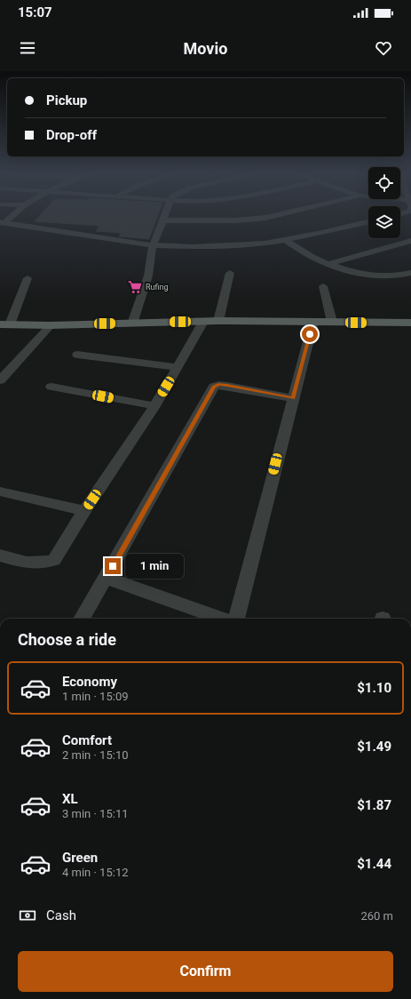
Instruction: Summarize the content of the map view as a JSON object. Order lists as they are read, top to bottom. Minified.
{"places":{"supermarket":["Rufing"]},"page":{"status":"15:07","header":"Movio","banner":["Pickup","Drop-off"],"bubble":"1 min","heading":"Choose a ride","list":[{"name":"Economy","note":"1 min · 15:09","value":"$1.10"},{"name":"Comfort","note":"2 min · 15:10","value":"$1.49"},{"name":"XL","note":"3 min · 15:11","value":"$1.87"},{"name":"Green","note":"4 min · 15:12","value":"$1.44"}],"pay":["Cash","260 m"],"buttons":"Confirm"}}
